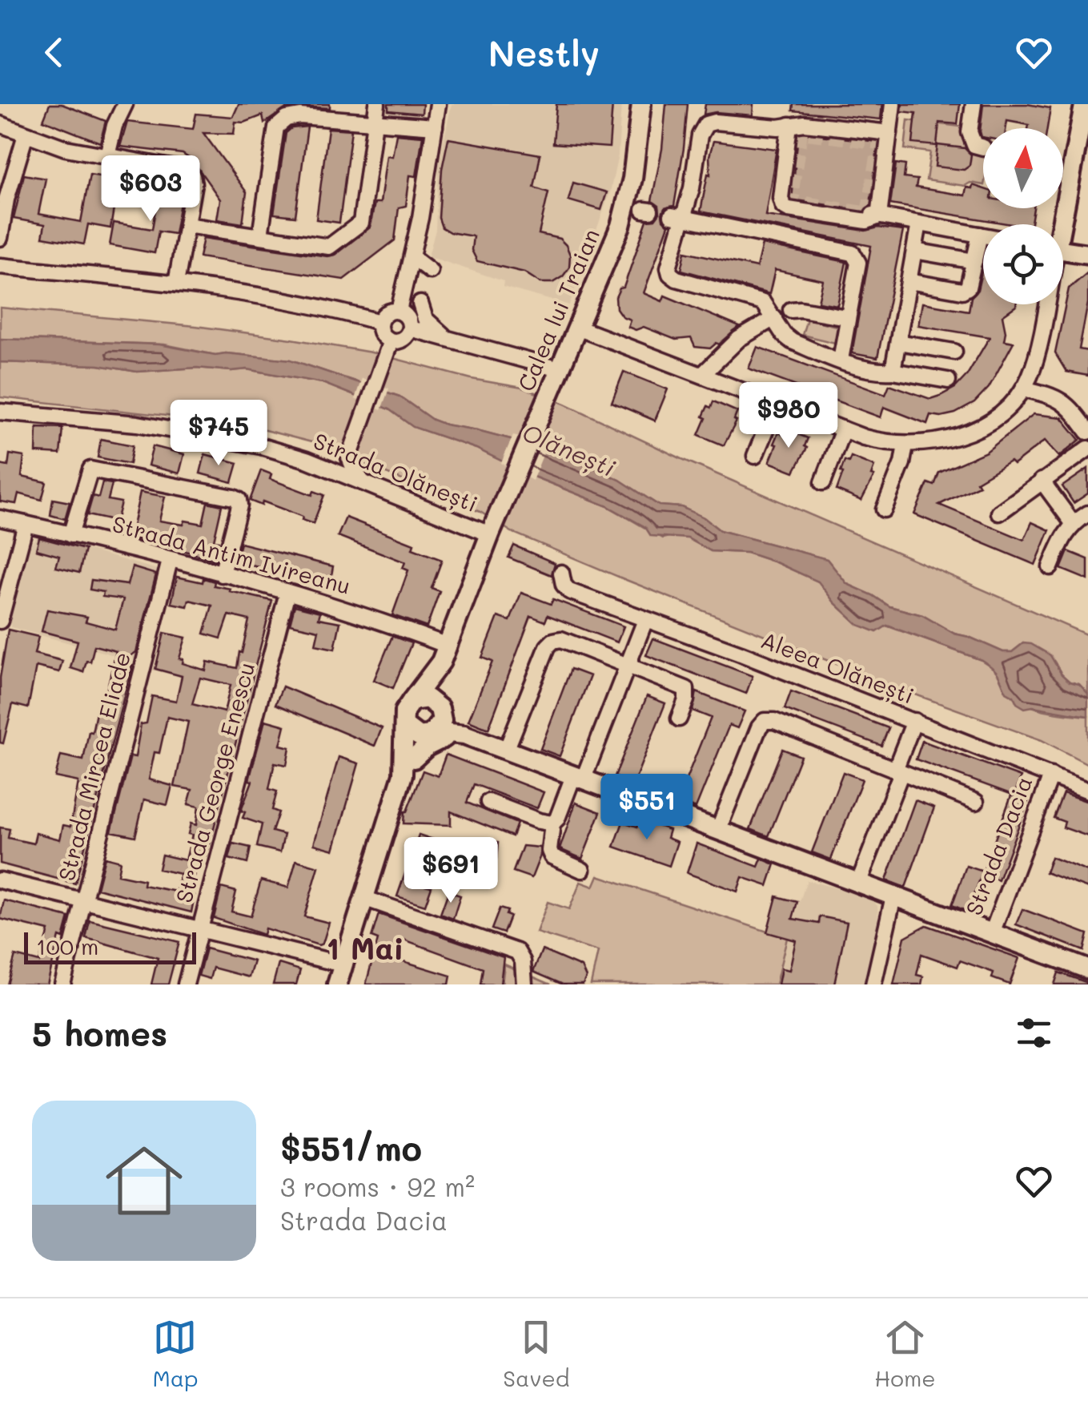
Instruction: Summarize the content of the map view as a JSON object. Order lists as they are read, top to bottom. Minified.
{"streets":{"main road":["Calea lui Traian","Strada Dacia"],"street":["Strada Olănești","Strada Antim Ivireanu","Aleea Olănești","Strada Mircea Eliade","Strada George Enescu"]},"crossings":[["Calea lui Traian","Strada Olănești"],["Calea lui Traian","Strada Antim Ivireanu"],["Calea lui Traian","Strada Dacia"],["Strada Antim Ivireanu","Strada Mircea Eliade"],["Strada Antim Ivireanu","Strada George Enescu"],["Aleea Olănești","Strada Dacia"]],"districts":["1 Mai"],"water":["Olănești"],"scale_bar":"100 m","north":"top","page":{"header":"Nestly","price":["$603","$980","$745","$551","$691"],"scale":"100 m","heading":"5 homes","list":[{"name":"$551/mo","note":"3 rooms · 92 m² · Strada Dacia"}],"tabs":["Map","Saved","Home"]}}
